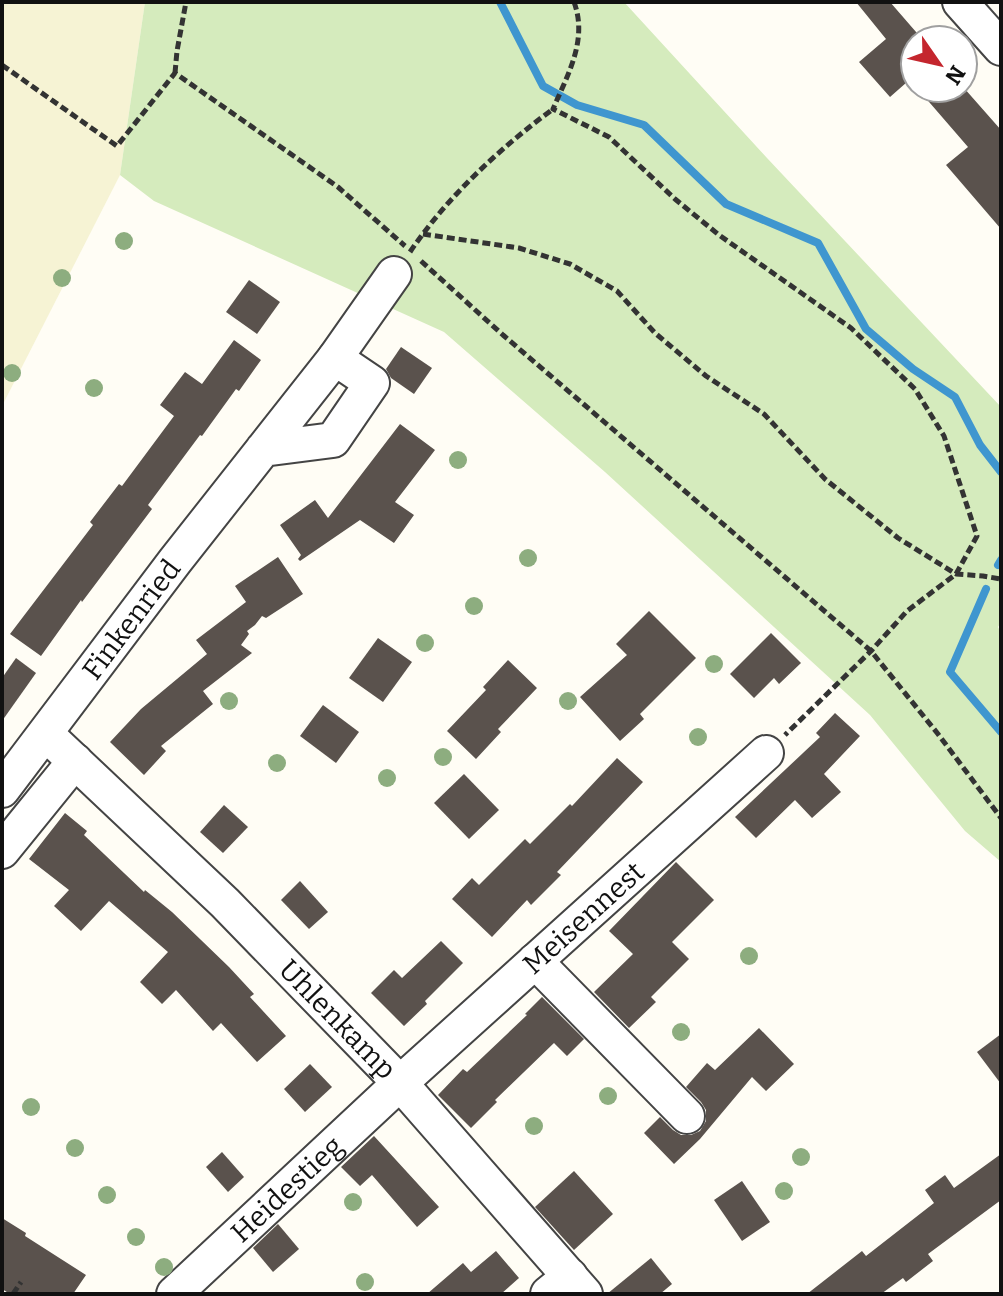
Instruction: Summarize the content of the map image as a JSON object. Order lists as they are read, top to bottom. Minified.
{"streets":{"street":["Finkenried","Meisennest","Uhlenkamp","Heidestieg"]},"crossings":[["Finkenried","Uhlenkamp"],["Meisennest","Uhlenkamp"],["Meisennest","Heidestieg"],["Uhlenkamp","Heidestieg"]],"north":"bottom right"}
